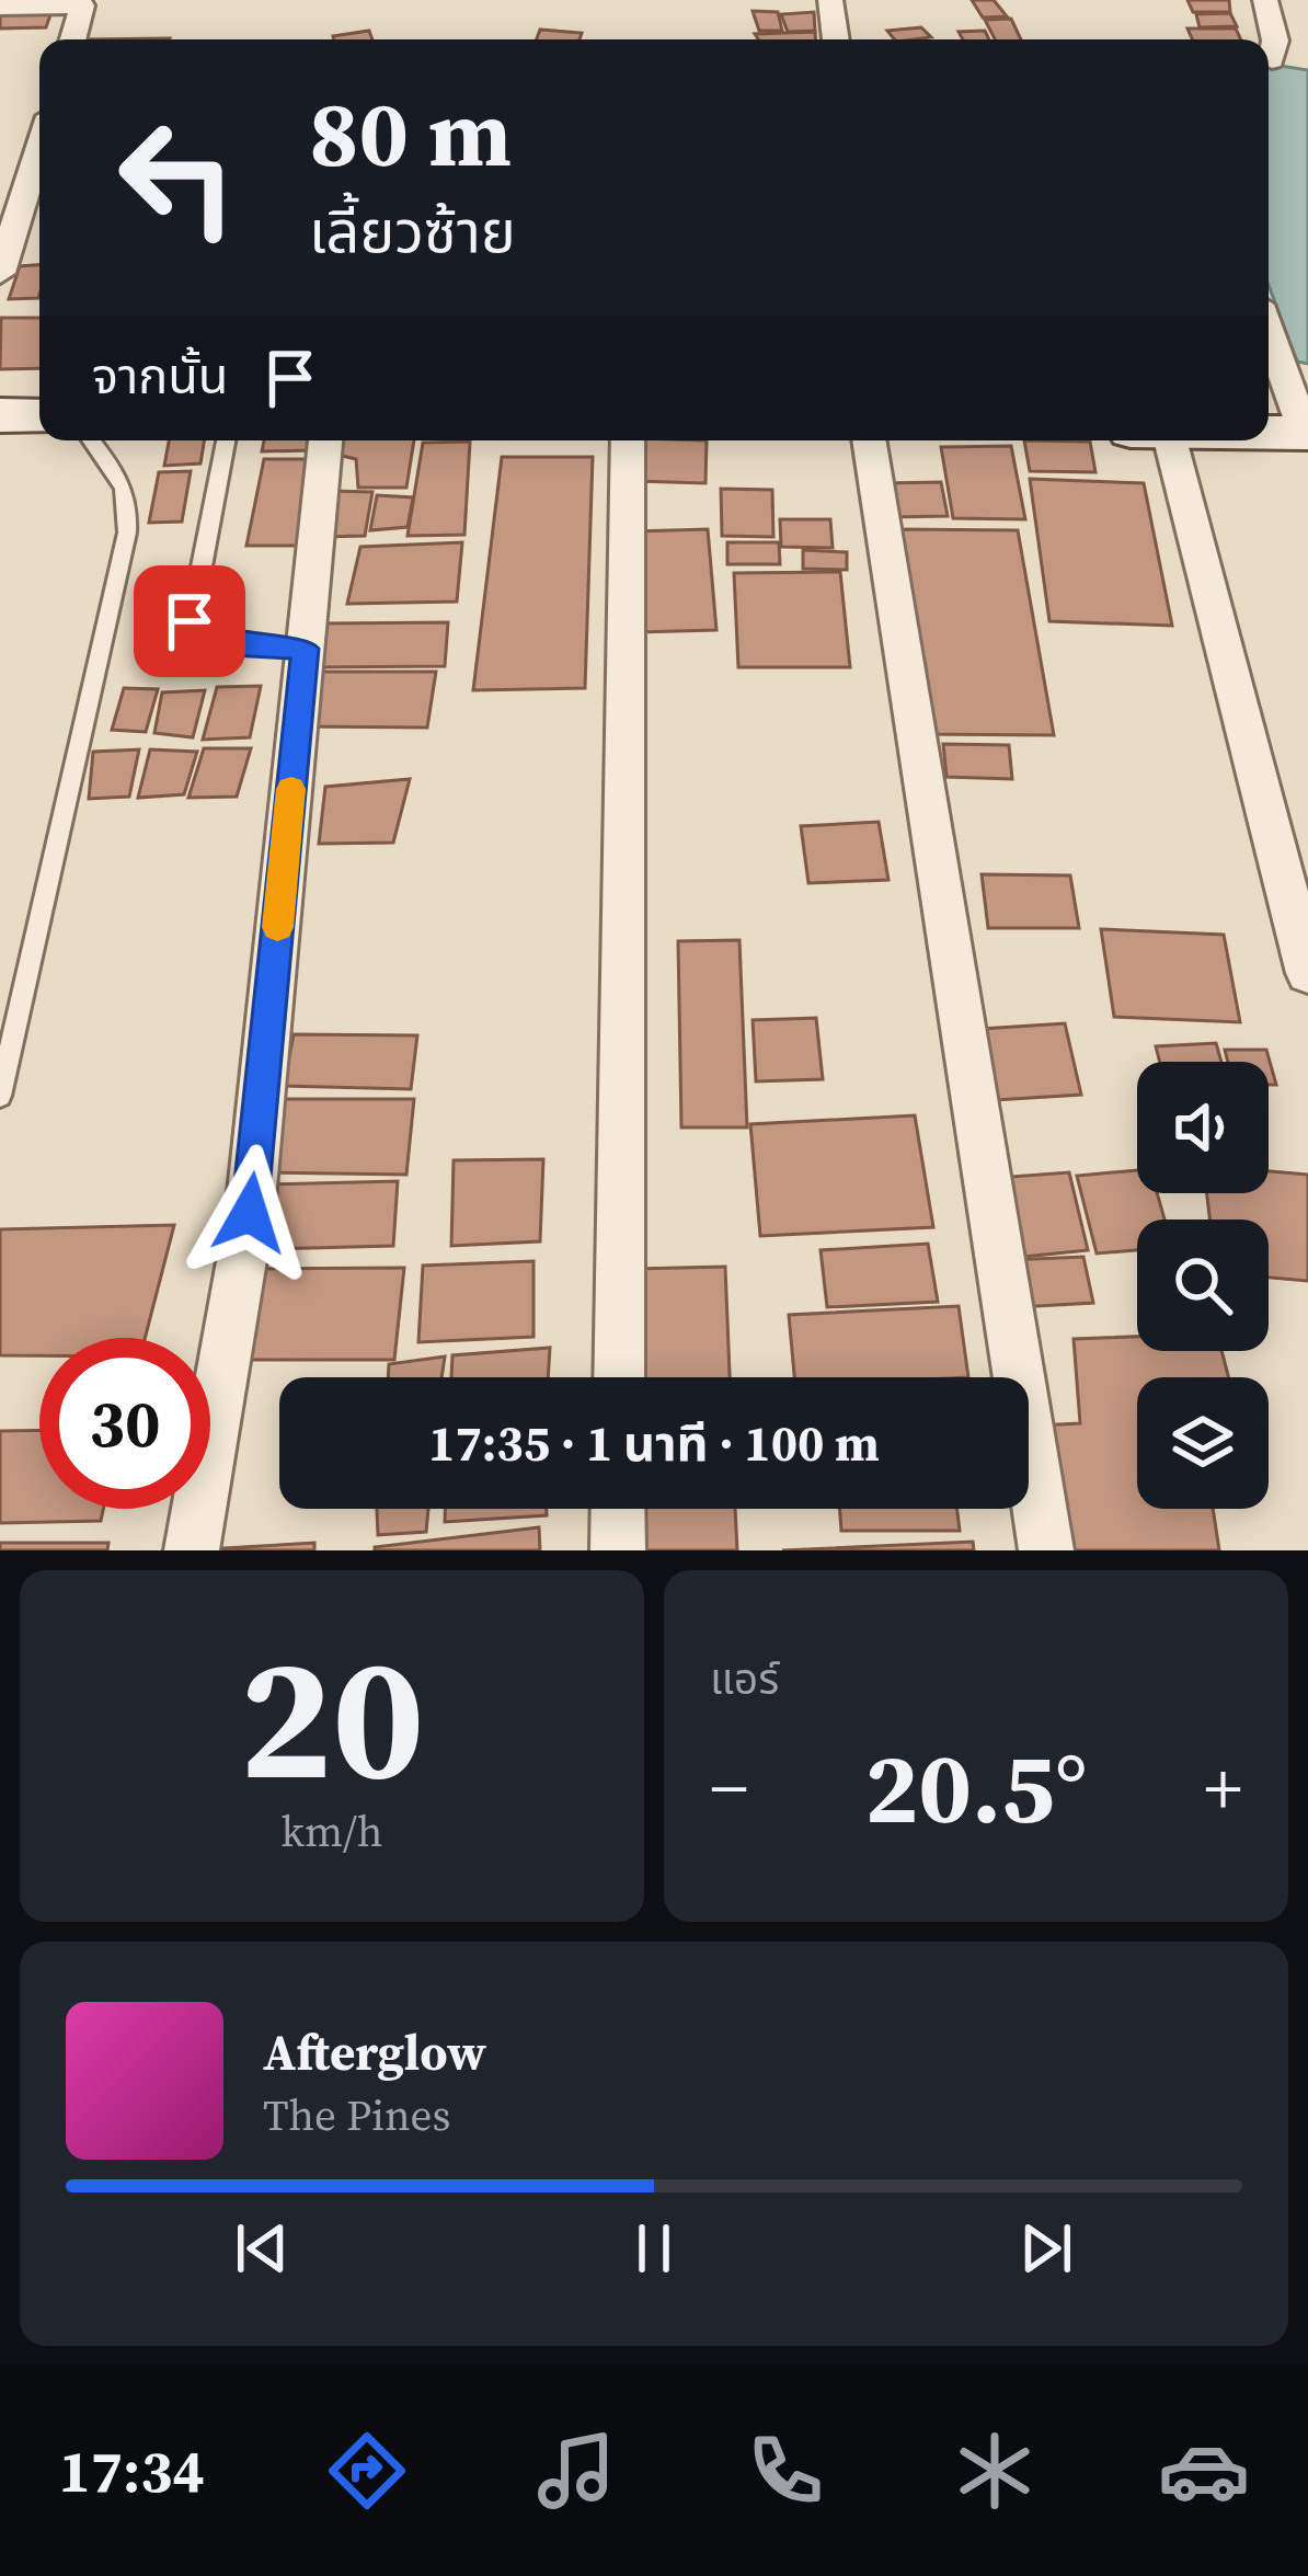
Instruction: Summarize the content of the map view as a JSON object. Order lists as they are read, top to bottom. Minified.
{"page":{"turn":["80 m","เลี้ยวซ้าย"],"then":"จากนั้น","limit":"30","trip":"17:35 · 1 นาที · 100 m","tile":[["20","km/h"],"แอร์"],"heat":["−","20.5°","+"],"song":["Afterglow","The Pines"],"tabs":"17:34"}}
